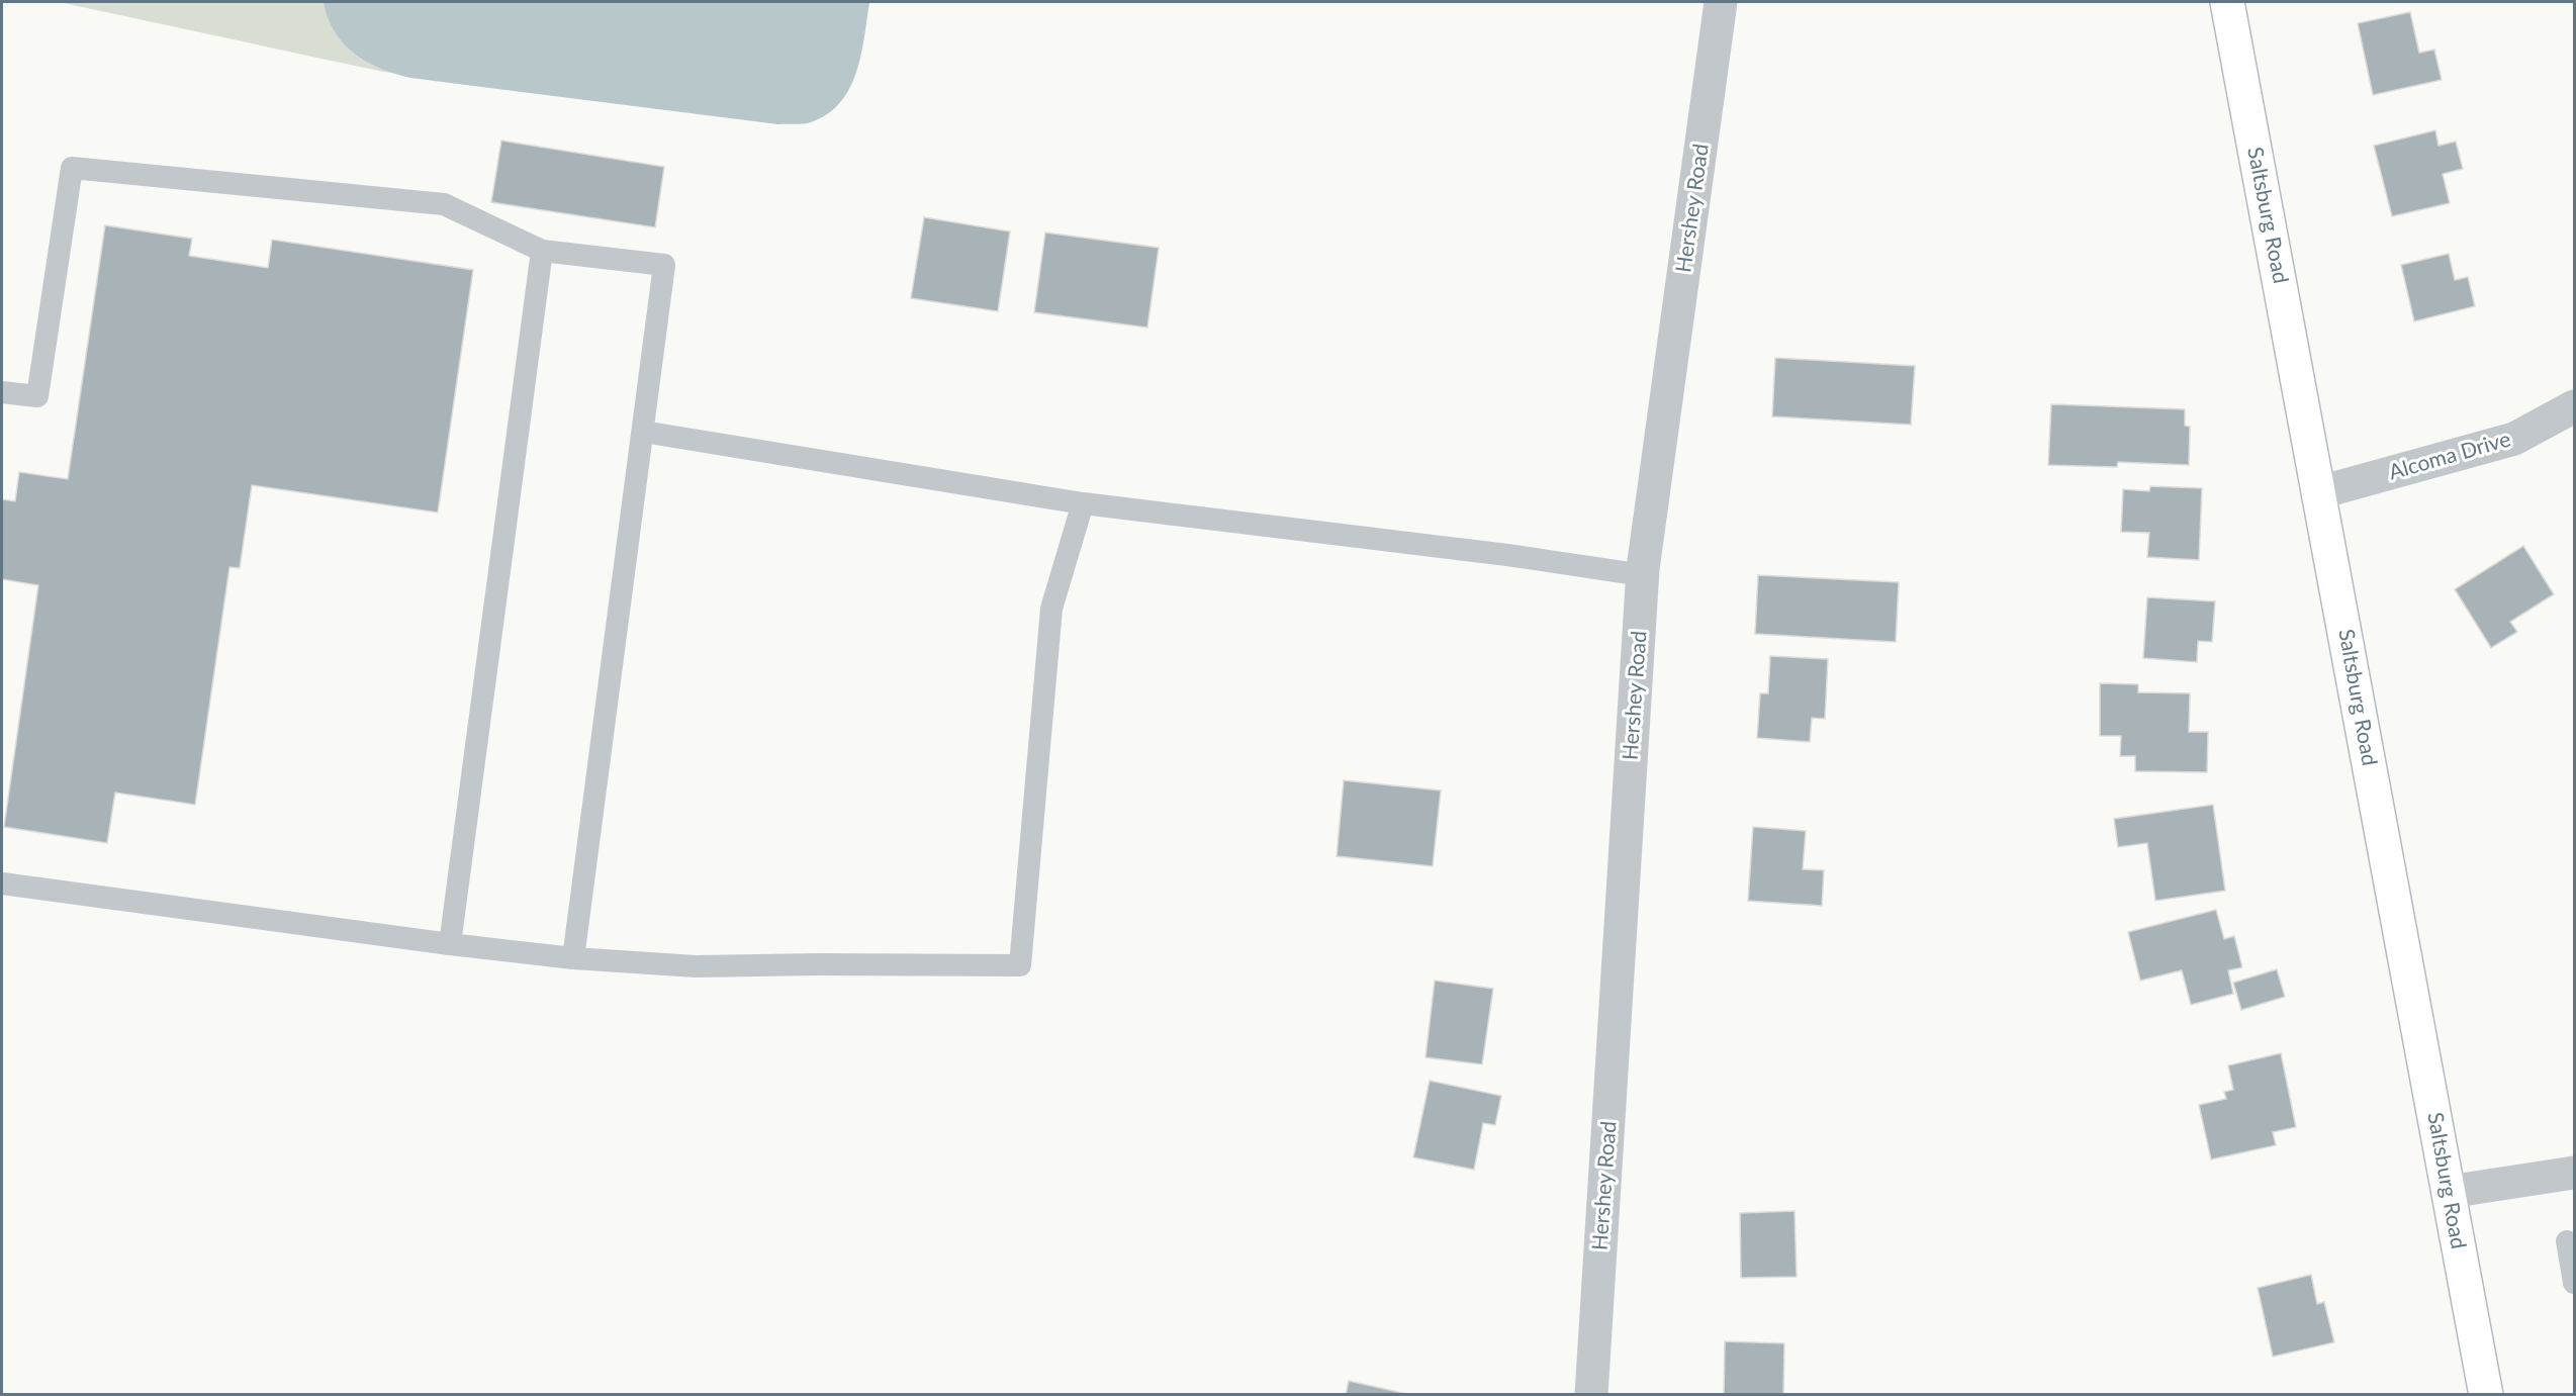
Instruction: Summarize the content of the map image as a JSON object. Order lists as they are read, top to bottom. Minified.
{"streets":{"main road":["Saltsburg Road"],"street":["Hershey Road","Alcoma Drive"]},"crossings":[["Saltsburg Road","Alcoma Drive"]]}
